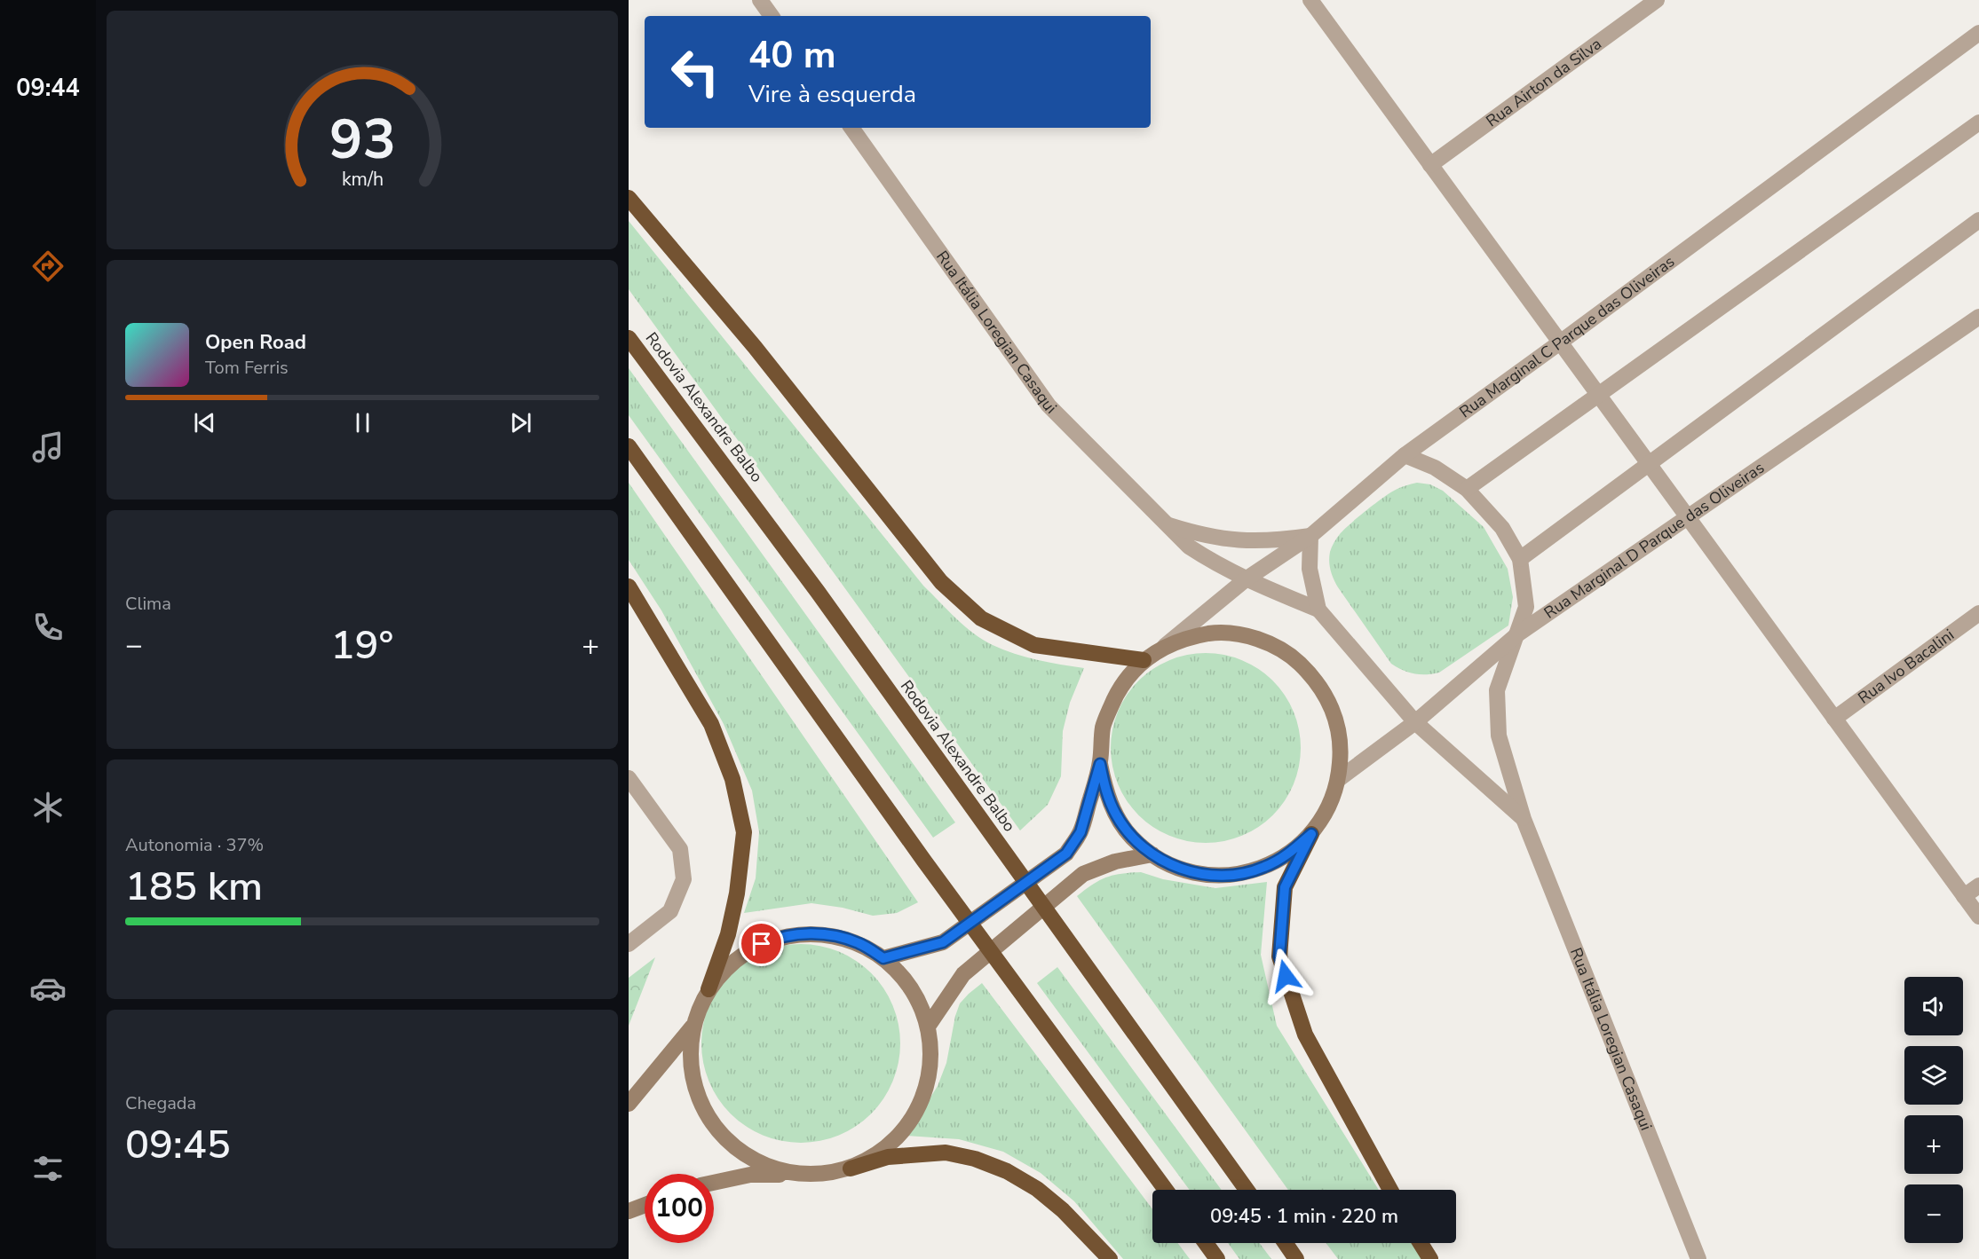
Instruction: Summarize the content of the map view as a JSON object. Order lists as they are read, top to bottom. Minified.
{"streets":{"highway":["Rodovia Alexandre Balbo"],"street":["Rua Airton da Silva","Rua Itália Loregian Casaqui","Rua Marginal C Parque das Oliveiras","Rua Marginal D Parque das Oliveiras","Rua Ivo Bacalini"]},"crossings":[["Rua Itália Loregian Casaqui","Rua Marginal C Parque das Oliveiras"],["Rua Itália Loregian Casaqui","Rua Marginal D Parque das Oliveiras"]],"page":{"tabs":"09:44","turn":["40 m","Vire à esquerda"],"song":["Open Road","Tom Ferris"],"tile":["Clima",["Autonomia · 37%","185 km"],["Chegada","09:45"]],"heat":["−","19°","+"],"map_buttons":["+","−"],"limit":"100","trip":"09:45 · 1 min · 220 m","gauge":["93","km/h"]}}
